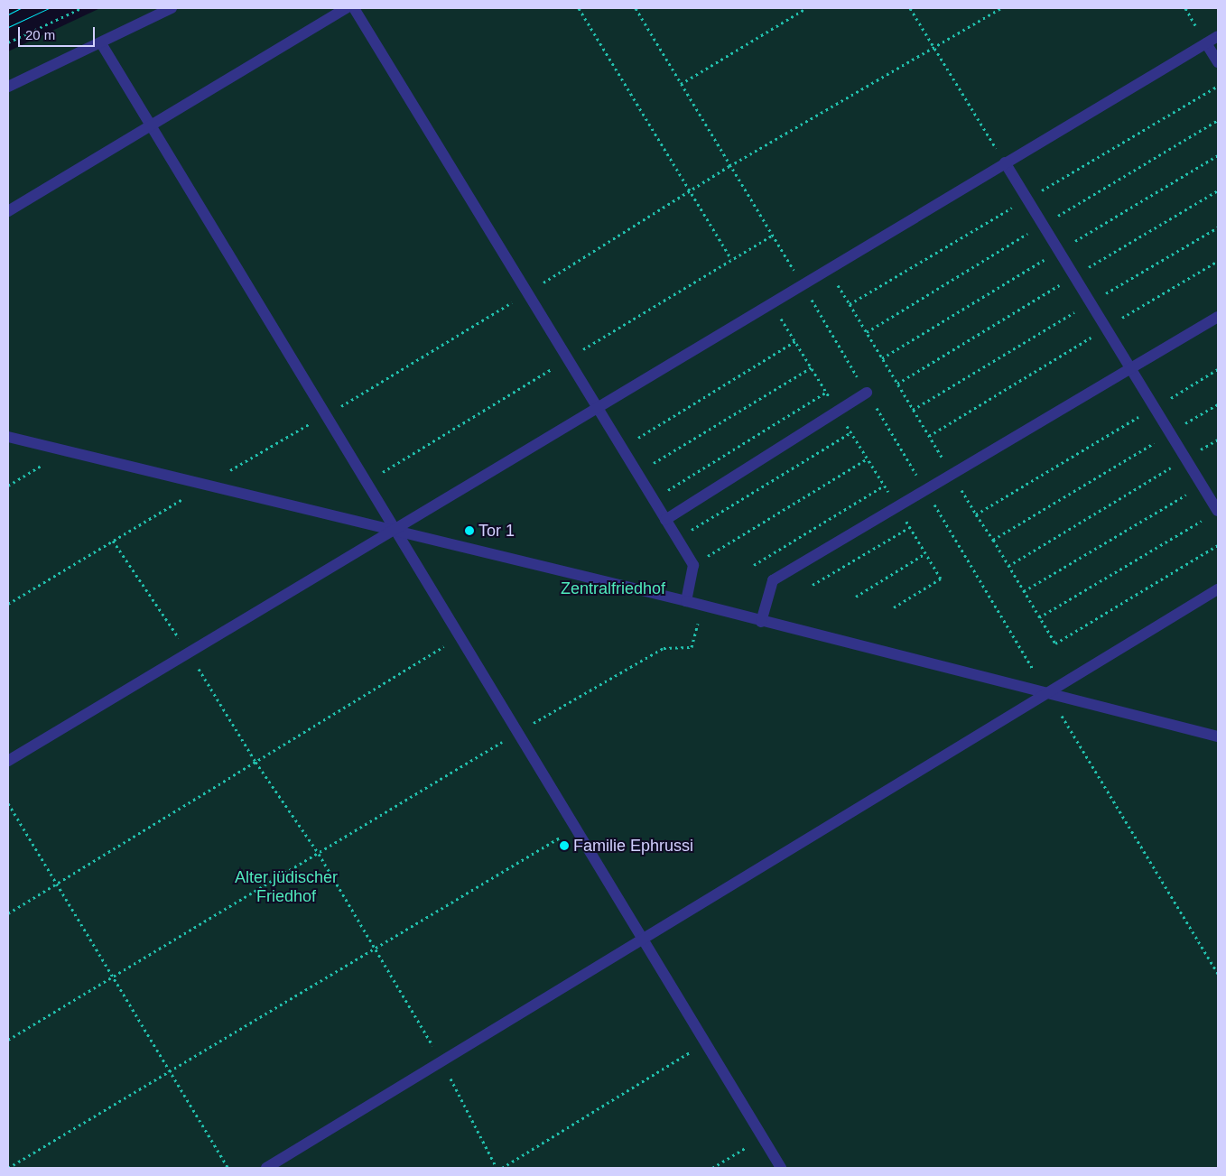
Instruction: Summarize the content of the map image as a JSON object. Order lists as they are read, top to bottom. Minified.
{"parks":["Zentralfriedhof","Alter jüdischer Friedhof"],"places":["Tor 1","Familie Ephrussi"],"scale_bar":"20 m"}
